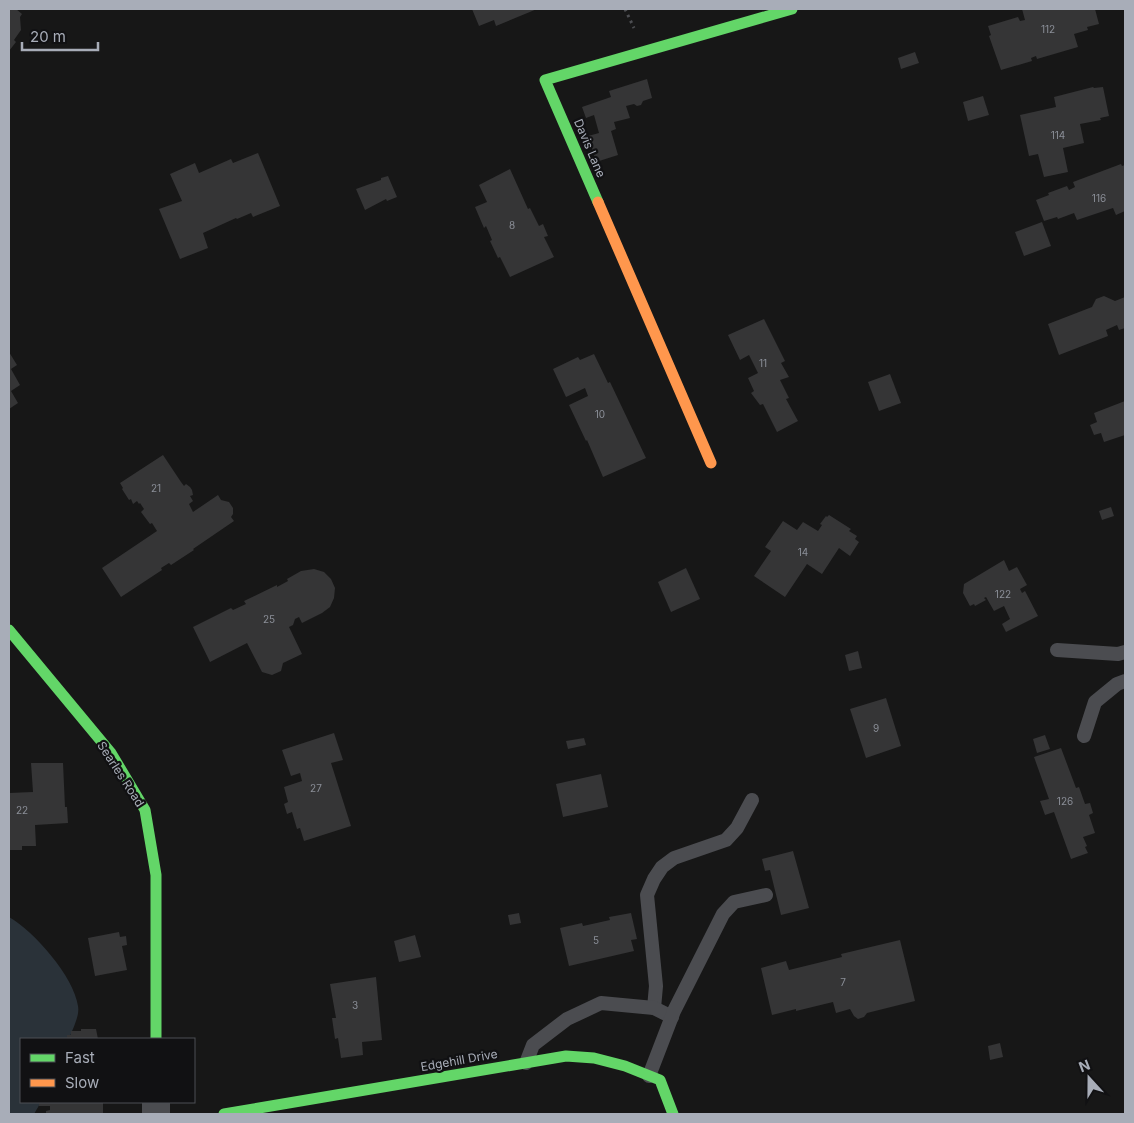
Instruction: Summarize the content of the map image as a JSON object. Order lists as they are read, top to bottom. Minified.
{"streets":{"street":["Davis Lane","Searles Road","Edgehill Drive"]},"house_numbers":["112","114","116","8","11","10","21","14","122","25","9","27","126","22","5","7","3"],"legend":["Fast","Slow"],"scale_bar":"20 m","north":"top"}
